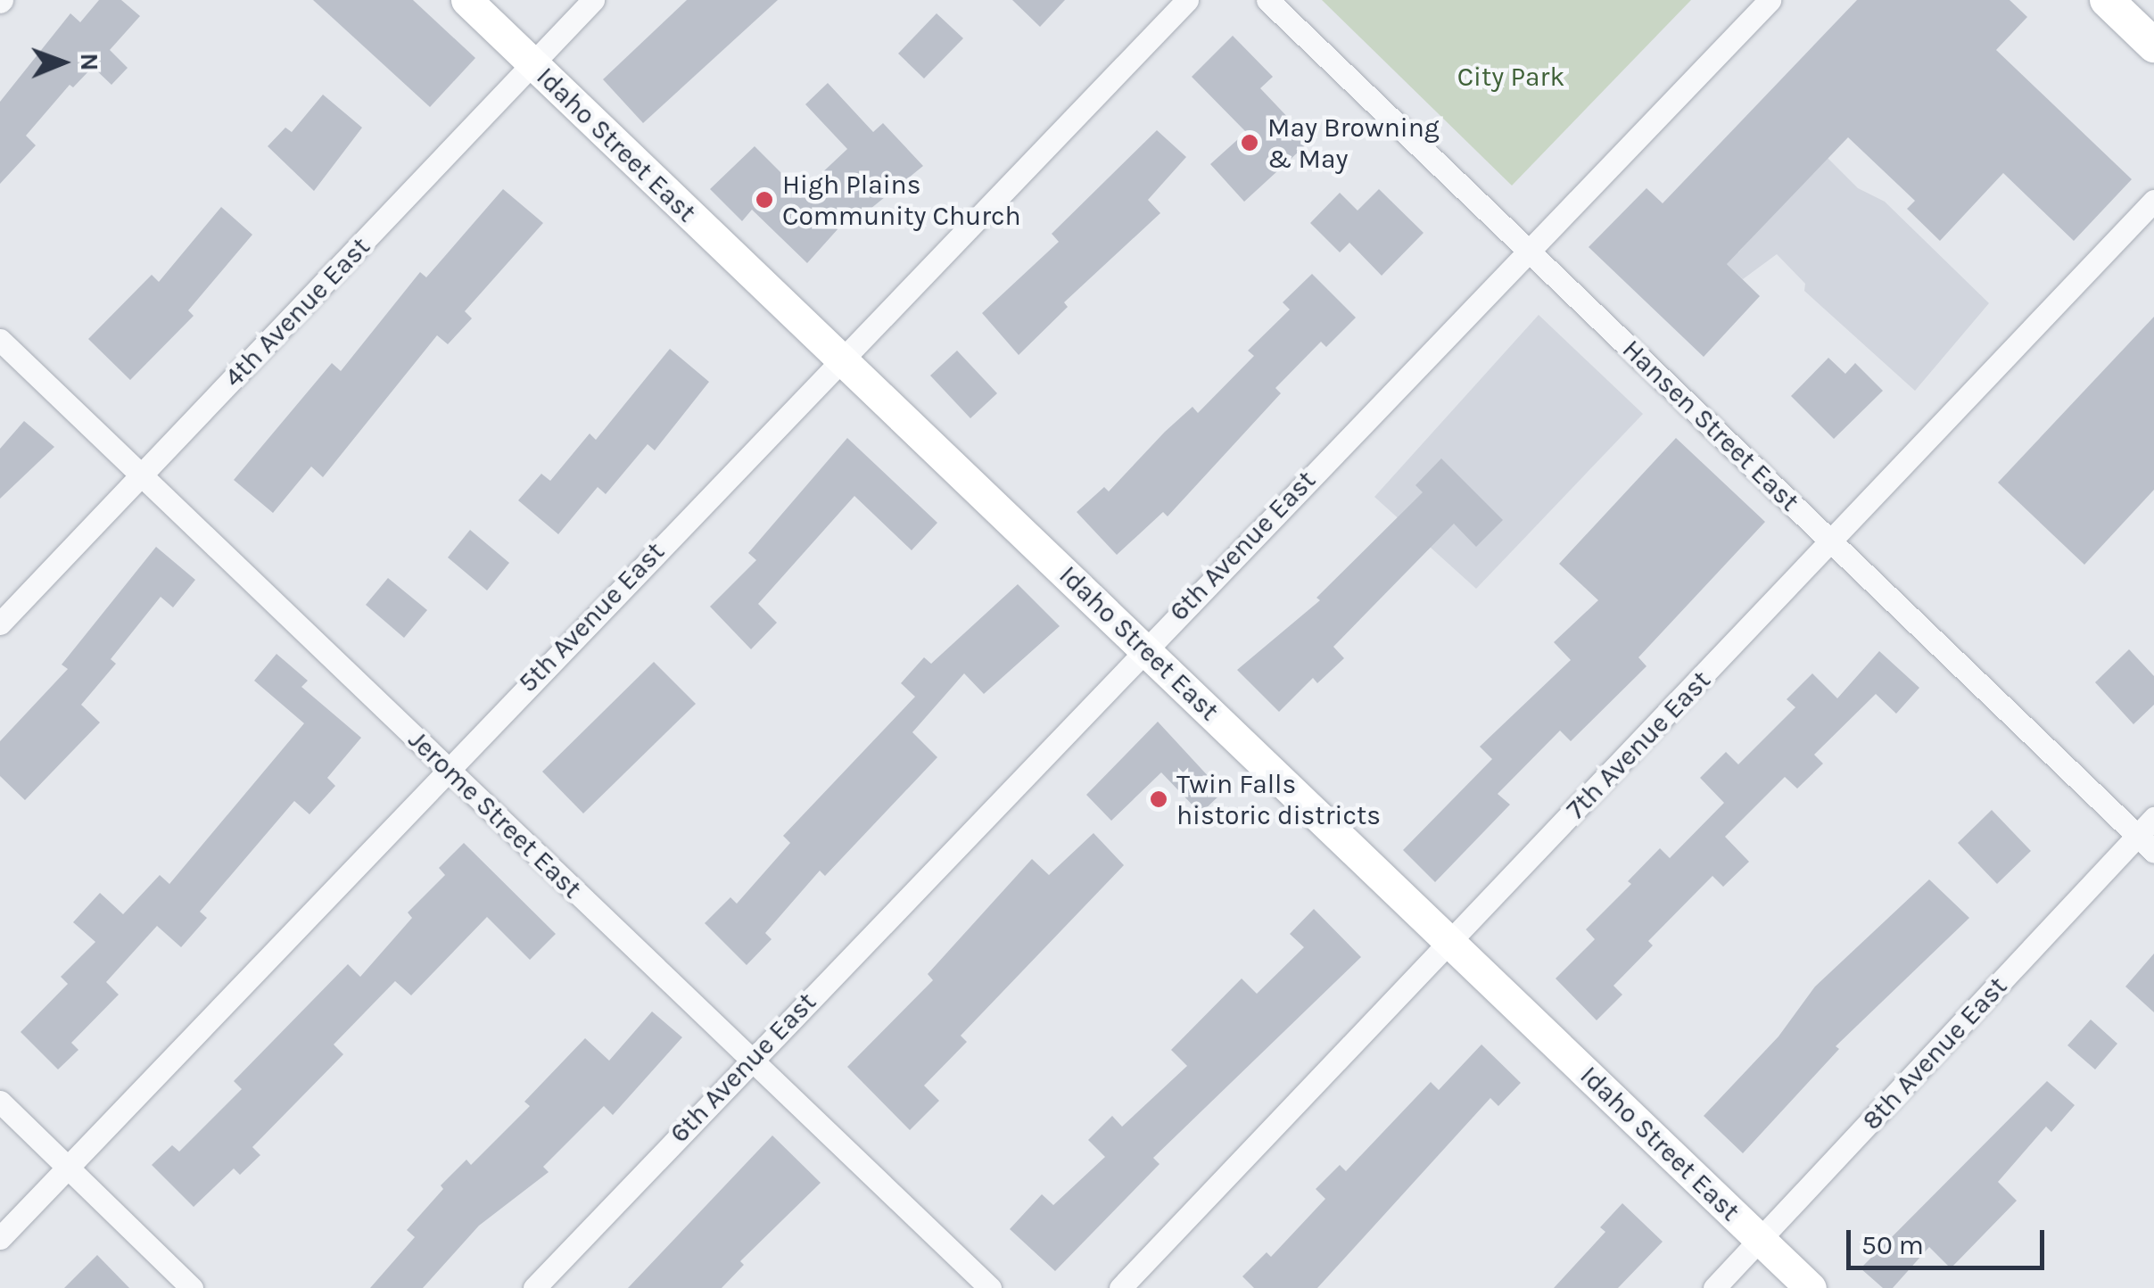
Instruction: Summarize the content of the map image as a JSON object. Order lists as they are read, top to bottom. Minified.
{"streets":{"street":["Idaho Street East","4th Avenue East","Hansen Street East","6th Avenue East","5th Avenue East","7th Avenue East","Jerome Street East","8th Avenue East"]},"crossings":[["Idaho Street East","4th Avenue East"],["Idaho Street East","6th Avenue East"],["Idaho Street East","5th Avenue East"],["Idaho Street East","7th Avenue East"],["Idaho Street East","8th Avenue East"],["4th Avenue East","Jerome Street East"],["Hansen Street East","6th Avenue East"],["Hansen Street East","7th Avenue East"],["Hansen Street East","8th Avenue East"],["6th Avenue East","Jerome Street East"],["5th Avenue East","Jerome Street East"]],"parks":["City Park"],"places":["May Browning & May","High Plains Community Church","Twin Falls historic districts"],"scale_bar":"50 m","north":"right"}
